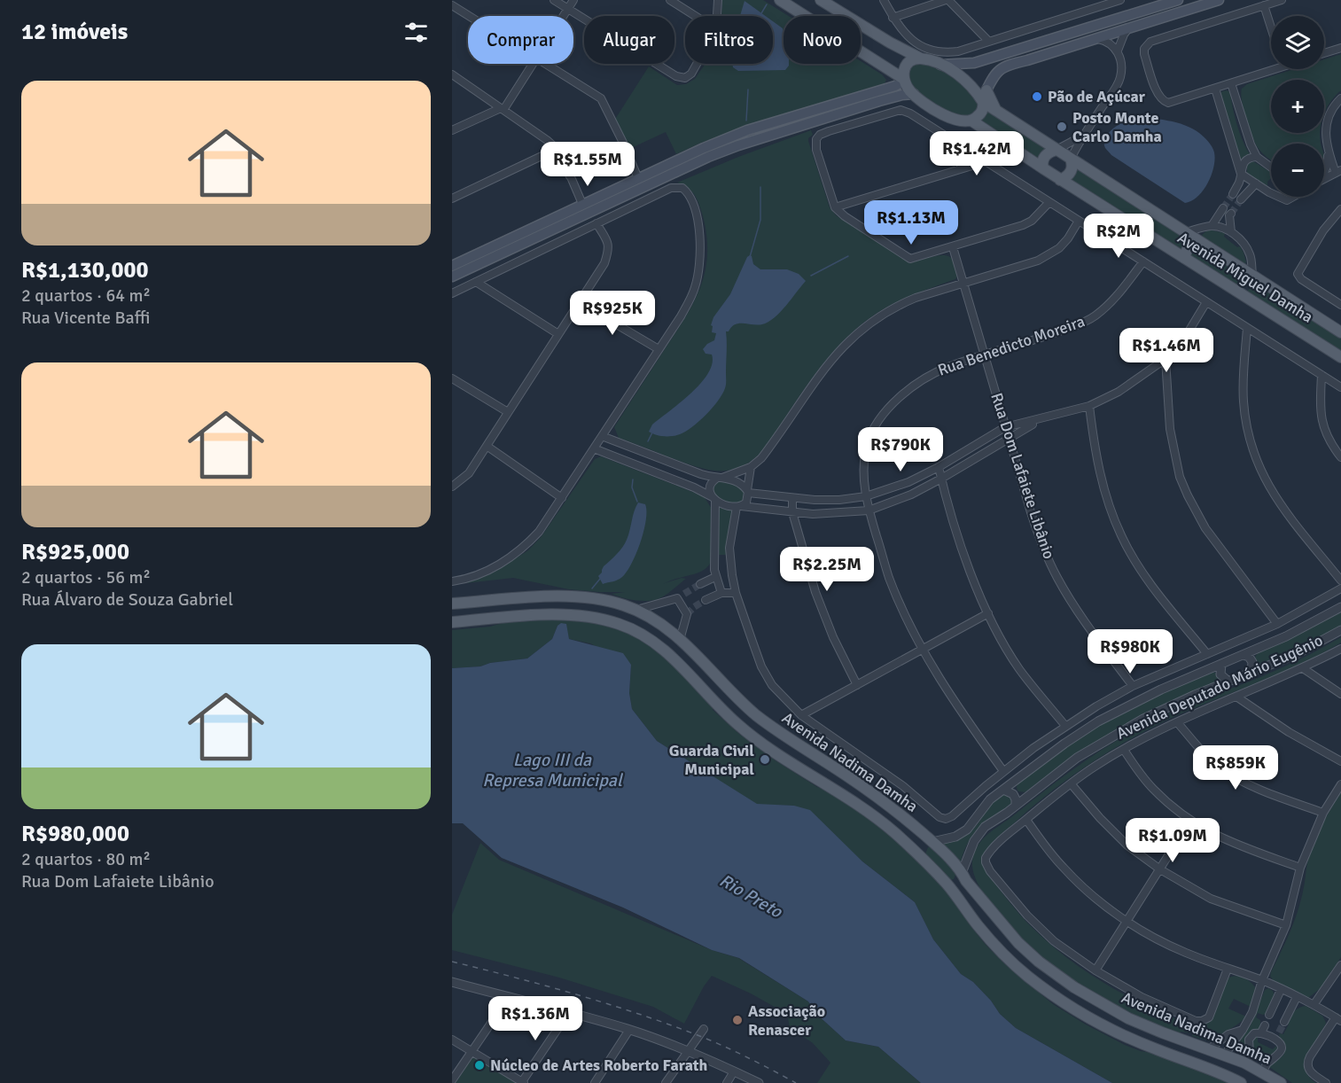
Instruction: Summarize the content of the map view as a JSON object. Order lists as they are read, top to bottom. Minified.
{"streets":{"main road":["Avenida Miguel Damha","Avenida Nadima Damha"],"street":["Rua Benedicto Moreira","Rua Dom Lafaiete Libânio","Avenida Deputado Mário Eugênio"]},"crossings":[["Rua Benedicto Moreira","Rua Dom Lafaiete Libânio"],["Avenida Deputado Mário Eugênio","Avenida Nadima Damha"]],"water":["Lago III da Represa Municipal","Rio Preto"],"places":["Pão de Açúcar","Posto Monte Carlo Damha","Guarda Civil Municipal","Associação Renascer","Núcleo de Artes Roberto Farath"],"page":{"heading":"12 imóveis","map_buttons":["+","−"],"chip":["Comprar","Alugar","Filtros","Novo"],"list":[{"name":"R$1,130,000","note":"2 quartos · 64 m² · Rua Vicente Baffi"},{"name":"R$925,000","note":"2 quartos · 56 m² · Rua Álvaro de Souza Gabriel"},{"name":"R$980,000","note":"2 quartos · 80 m² · Rua Dom Lafaiete Libânio"}],"price":["R$1.42M","R$1.55M","R$1.13M","R$2M","R$925K","R$1.46M","R$790K","R$2.25M","R$980K","R$859K","R$1.09M","R$1.36M"]}}
